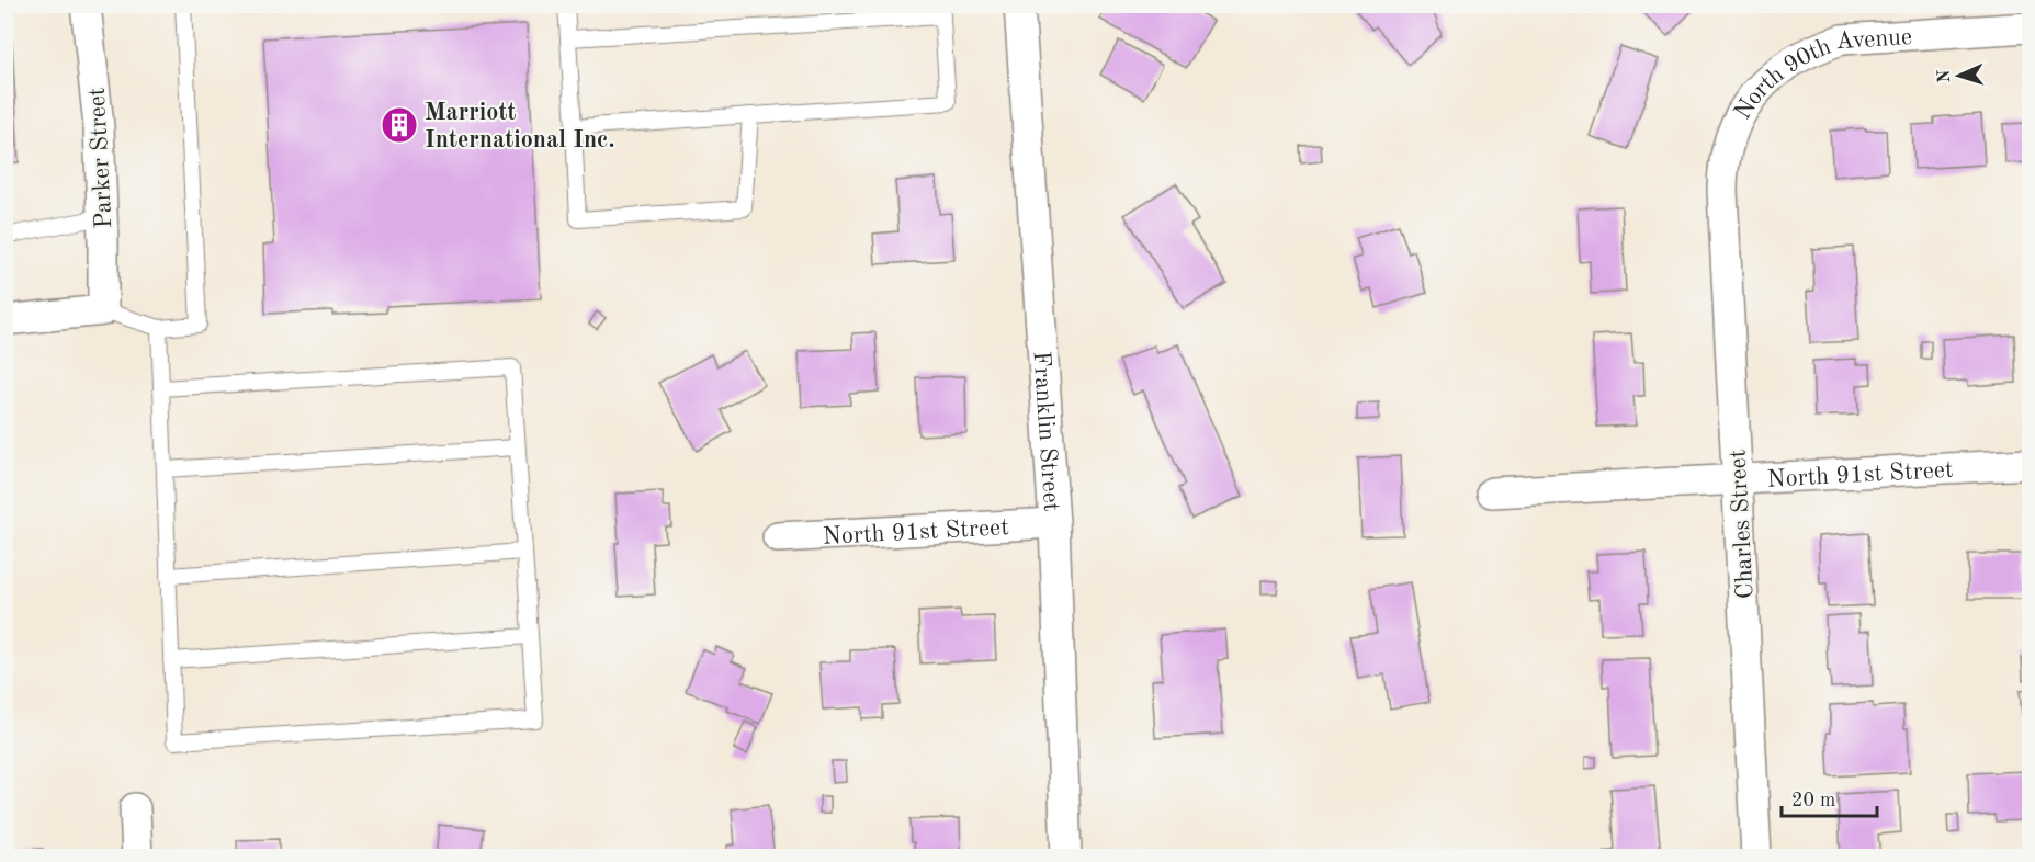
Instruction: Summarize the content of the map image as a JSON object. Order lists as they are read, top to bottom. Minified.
{"streets":{"street":["North 90th Avenue","Parker Street","Franklin Street","North 91st Street","Charles Street"]},"crossings":[["North 90th Avenue","Charles Street"],["Franklin Street","North 91st Street"],["North 91st Street","Charles Street"]],"places":{"building":["Marriott International Inc."]},"scale_bar":"20 m","north":"left"}
